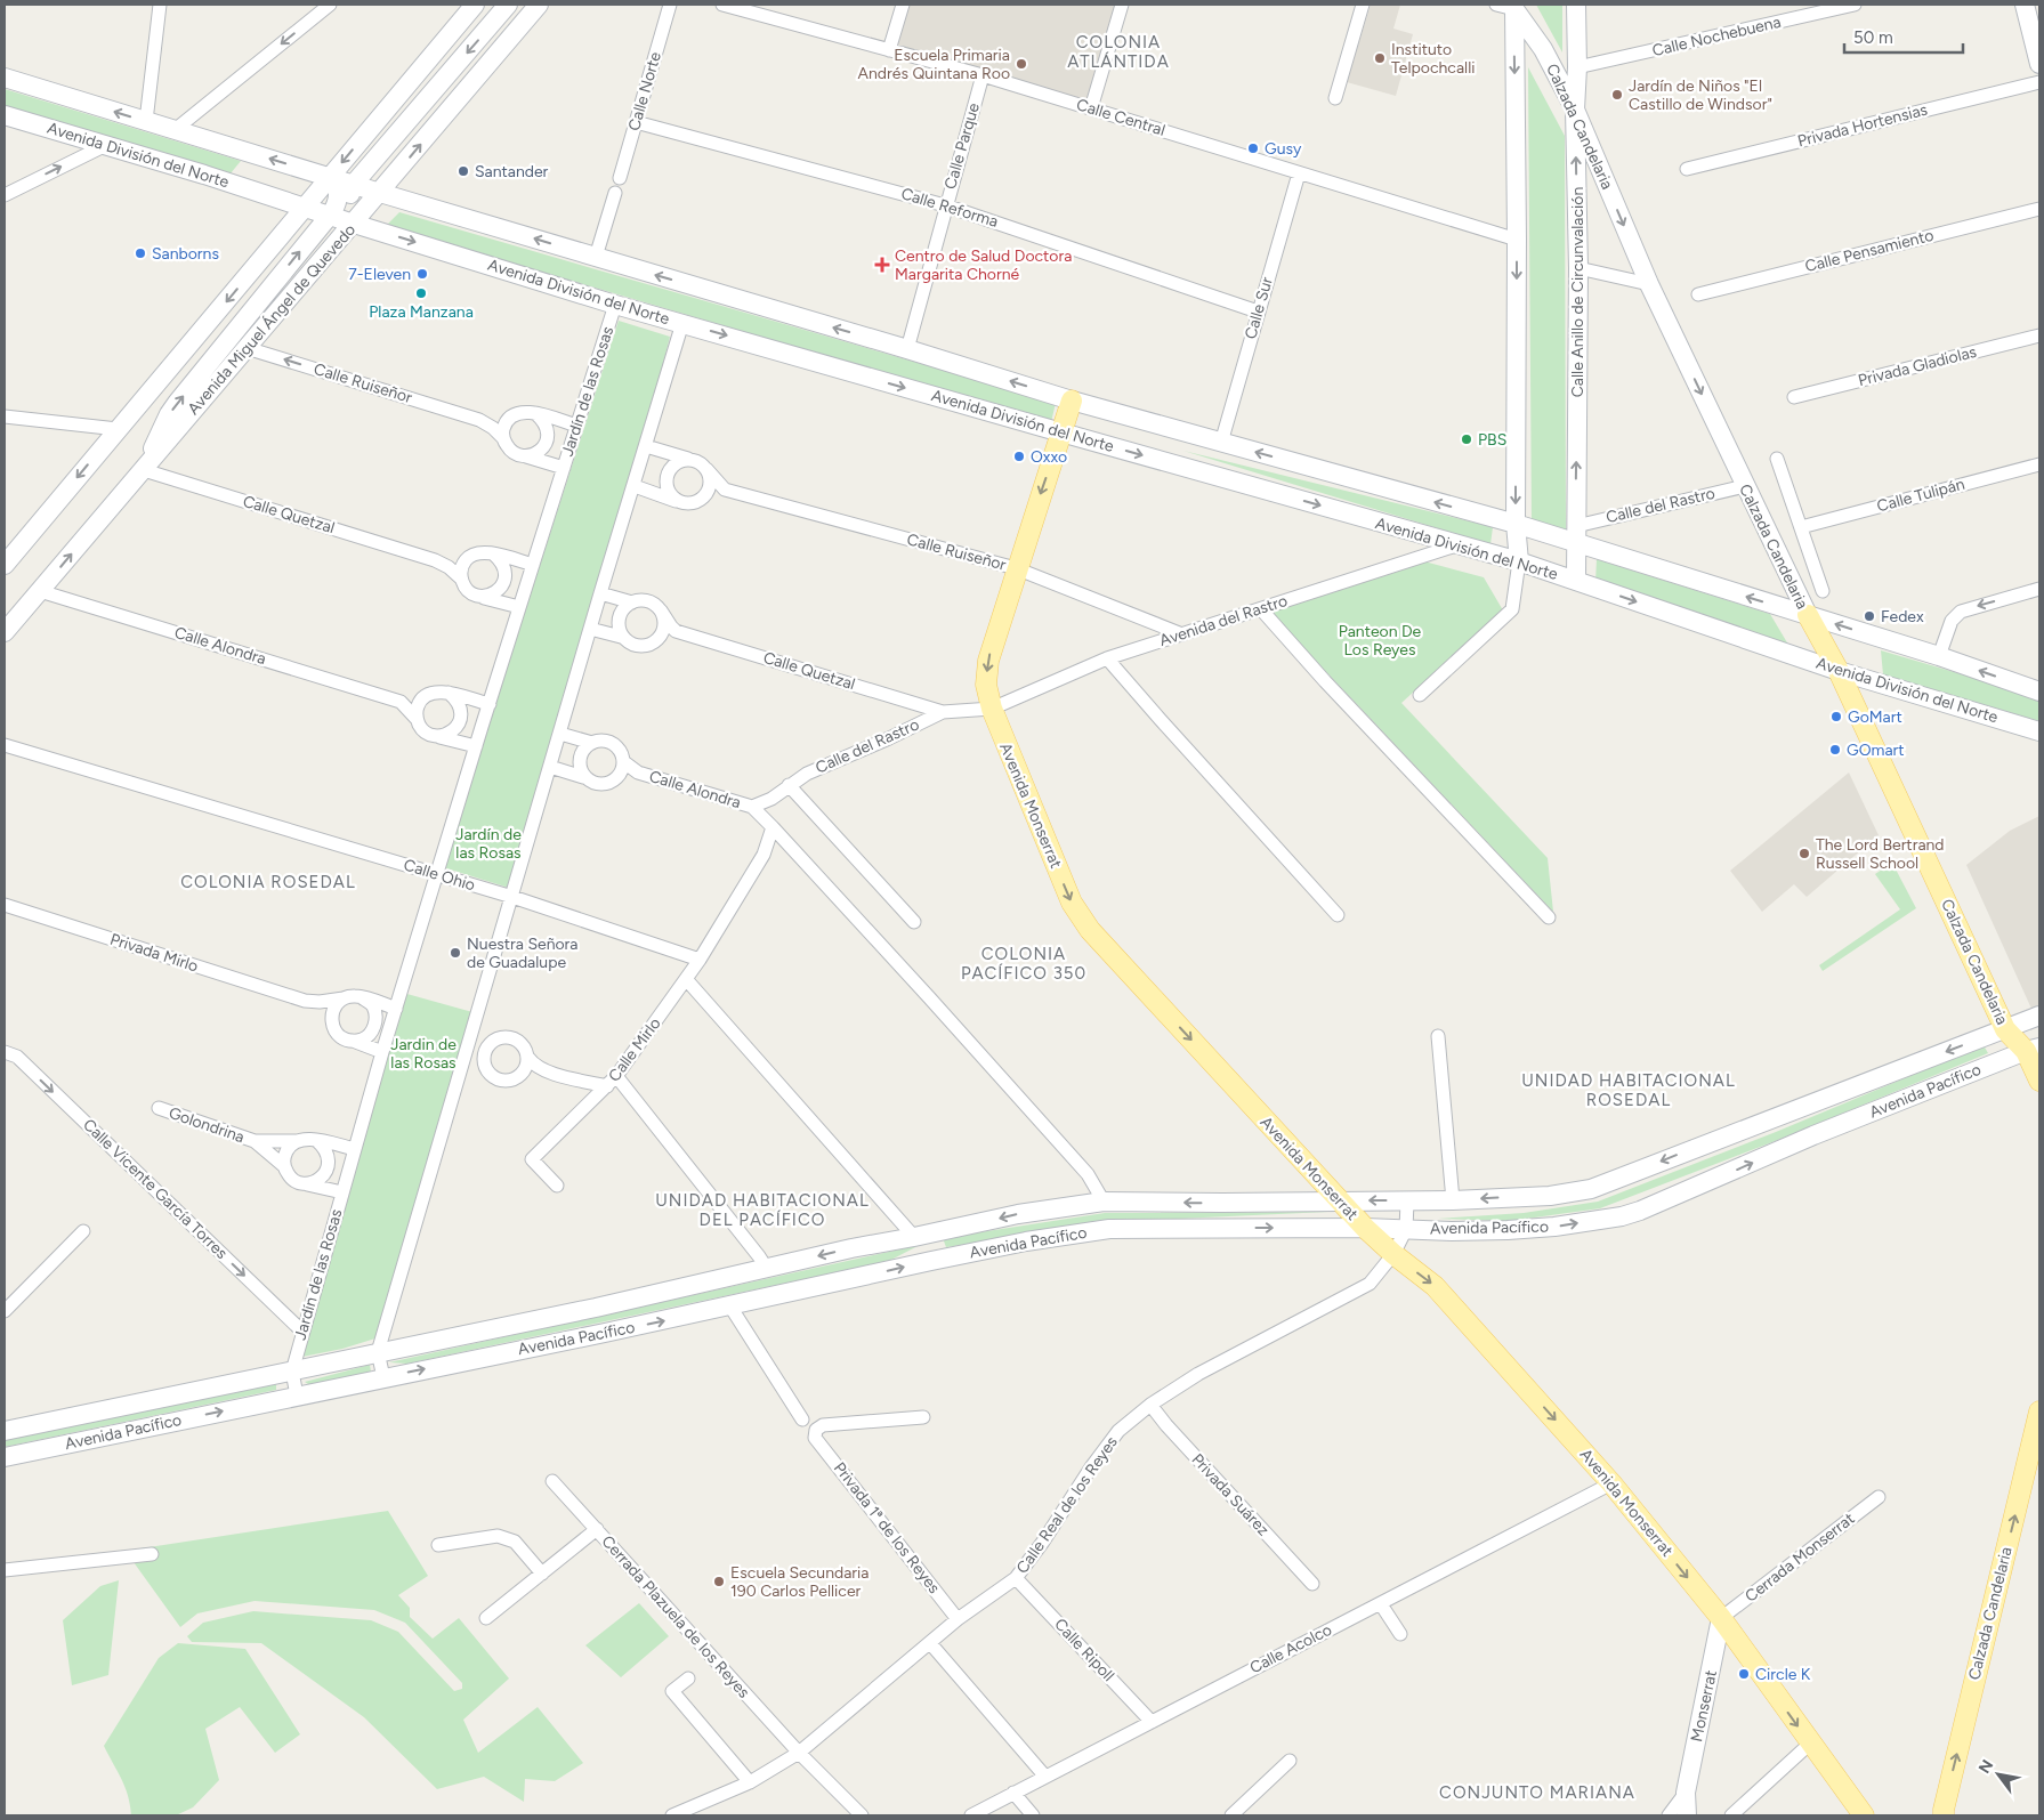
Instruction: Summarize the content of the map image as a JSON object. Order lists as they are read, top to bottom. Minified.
{"streets":{"main road":["Calzada Candelaria","Avenida División del Norte","Calle Anillo de Circunvalación","Avenida Miguel Ángel de Quevedo","Avenida Monserrat","Avenida Pacífico","Monserrat"],"street":["Calle Nochebuena","Calle Norte","Calle Central","Privada Hortensias","Calle Parque","Calle Reforma","Calle Pensamiento","Calle Sur","Privada Gladiolas","Calle Ruiseñor","Jardín de las Rosas","Calle Tulipán","Calle del Rastro","Calle Quetzal","Avenida del Rastro","Calle Alondra","Calle Ohio","Privada Mirlo","Calle Mirlo","Golondrina","Calle Vicente García Torres","Privada Suárez","Calle Real de los Reyes","Privada 1ª de los Reyes","Cerrada Monserrat","Cerrada Plazuela de los Reyes","Calle Acolco","Calle Ripoll"]},"crossings":[["Calle Nochebuena","Calle Anillo de Circunvalación"],["Calle Norte","Calle Reforma"],["Calle Central","Calle Parque"],["Calle Central","Calle Sur"],["Calzada Candelaria","Avenida División del Norte"],["Calzada Candelaria","Calle Anillo de Circunvalación"],["Calzada Candelaria","Calle del Rastro"],["Calzada Candelaria","Avenida Pacífico"],["Calle Parque","Calle Reforma"],["Avenida División del Norte","Calle Anillo de Circunvalación"],["Avenida División del Norte","Avenida Miguel Ángel de Quevedo"],["Avenida División del Norte","Jardín de las Rosas"],["Avenida División del Norte","Avenida del Rastro"],["Avenida División del Norte","Avenida Monserrat"],["Calle Reforma","Calle Sur"],["Calle Anillo de Circunvalación","Calle del Rastro"],["Avenida Miguel Ángel de Quevedo","Calle Ruiseñor"],["Avenida Miguel Ángel de Quevedo","Calle Quetzal"],["Avenida Miguel Ángel de Quevedo","Calle Alondra"],["Calle Ruiseñor","Avenida del Rastro"],["Calle Ruiseñor","Avenida Monserrat"],["Jardín de las Rosas","Calle Ohio"],["Jardín de las Rosas","Avenida Pacífico"],["Jardín de las Rosas","Calle Vicente García Torres"],["Calle del Rastro","Calle Quetzal"],["Calle del Rastro","Avenida del Rastro"],["Calle del Rastro","Calle Alondra"],["Calle del Rastro","Avenida Monserrat"],["Avenida del Rastro","Avenida Monserrat"],["Avenida Monserrat","Avenida Pacífico"],["Avenida Monserrat","Calle Real de los Reyes"],["Avenida Monserrat","Cerrada Monserrat"],["Avenida Monserrat","Calle Acolco"],["Avenida Monserrat","Monserrat"],["Calle Ohio","Calle Mirlo"],["Avenida Pacífico","Calle Real de los Reyes"],["Privada Suárez","Calle Real de los Reyes"],["Calle Real de los Reyes","Privada 1ª de los Reyes"],["Calle Real de los Reyes","Cerrada Plazuela de los Reyes"],["Calle Real de los Reyes","Calle Ripoll"],["Cerrada Monserrat","Monserrat"],["Calle Acolco","Calle Ripoll"]],"one_way":["Avenida Monserrat","Calle Vicente García Torres"],"districts":["COLONIA ATLÁNTIDA","COLONIA ROSEDAL","COLONIA PACÍFICO 350","UNIDAD HABITACIONAL ROSEDAL","UNIDAD HABITACIONAL DEL PACÍFICO","CONJUNTO MARIANA"],"parks":["Panteon De Los Reyes","Jardín de las Rosas","Jardin de las Rosas"],"places":{"other":["Instituto Telpochcalli","Escuela Primaria Andrés Quintana Roo","Jardín de Niños \"El Castillo de Windsor\"","Gusy","Santander","Sanborns","7-Eleven","Plaza Manzana","PBS","Oxxo","Fedex","GoMart","GOmart","The Lord Bertrand Russell School","Nuestra Señora de Guadalupe","Escuela Secundaria 190 Carlos Pellicer","Circle K"],"health":["Centro de Salud Doctora Margarita Chorné"]},"scale_bar":"50 m","north":"top left"}
